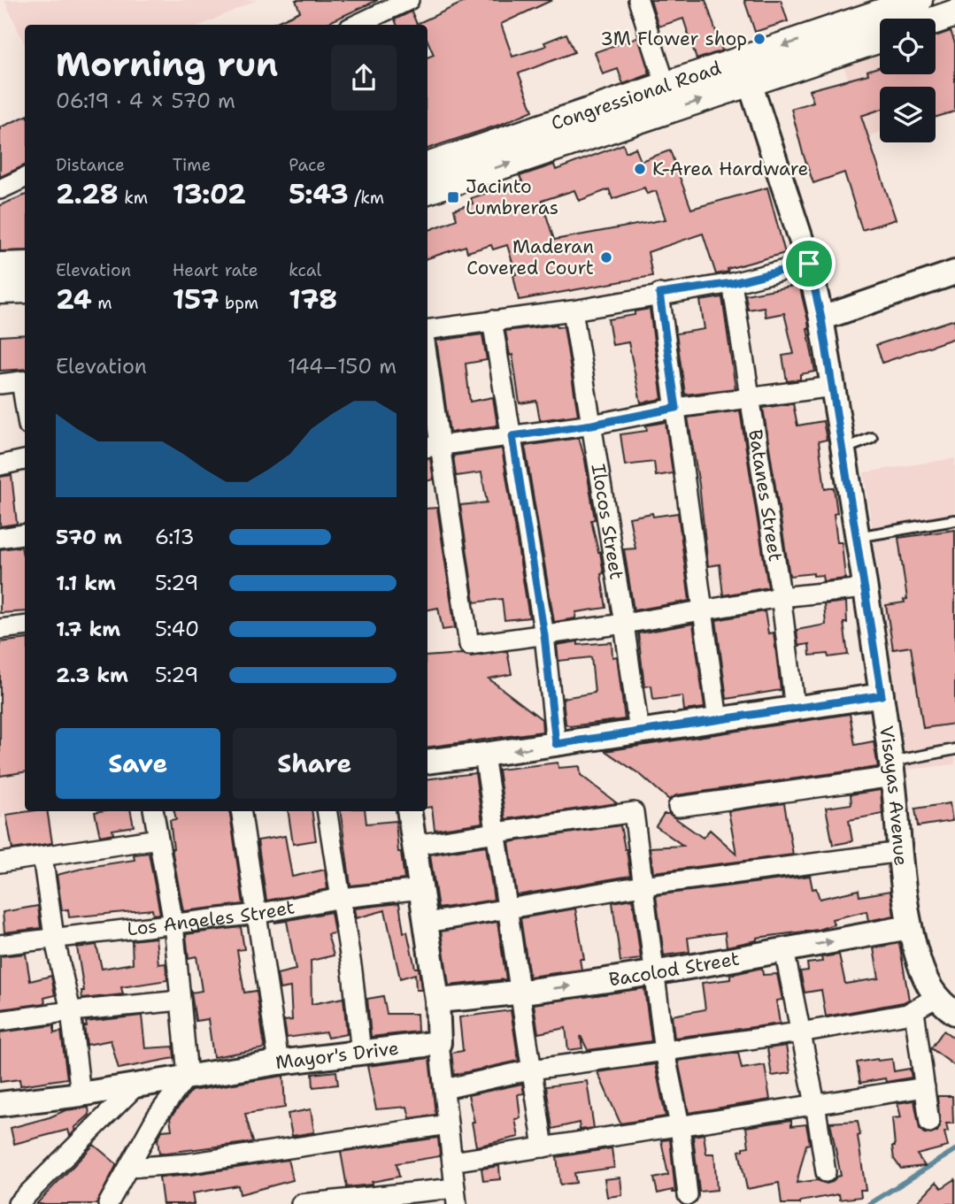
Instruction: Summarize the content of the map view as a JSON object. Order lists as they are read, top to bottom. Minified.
{"streets":{"main road":["Congressional Road"],"street":["Batanes Street","Ilocos Street","Visayas Avenue","Los Angeles Street","Bacolod Street","Mayor's Drive"]},"crossings":[["Congressional Road","Visayas Avenue"],["Visayas Avenue","Bacolod Street"]],"places":{"other":["3M Flower shop","K-Area Hardware","Maderan Covered Court"],"transit":["Jacinto Lumbreras"]},"page":{"heading":["Morning run","06:19 · 4 × 570 m"],"stats":[["Distance","2.28 km"],["Time","13:02"],["Pace","5:43 /km"],["Elevation","24 m"],["Heart rate","157 bpm"],["kcal","178"]],"chart":["Elevation","144–150 m"],"list":[{"name":"570 m","note":"6:13"},{"name":"1.1 km","note":"5:29"},{"name":"1.7 km","note":"5:40"},{"name":"2.3 km","note":"5:29"}],"buttons":["Save","Share"]}}
